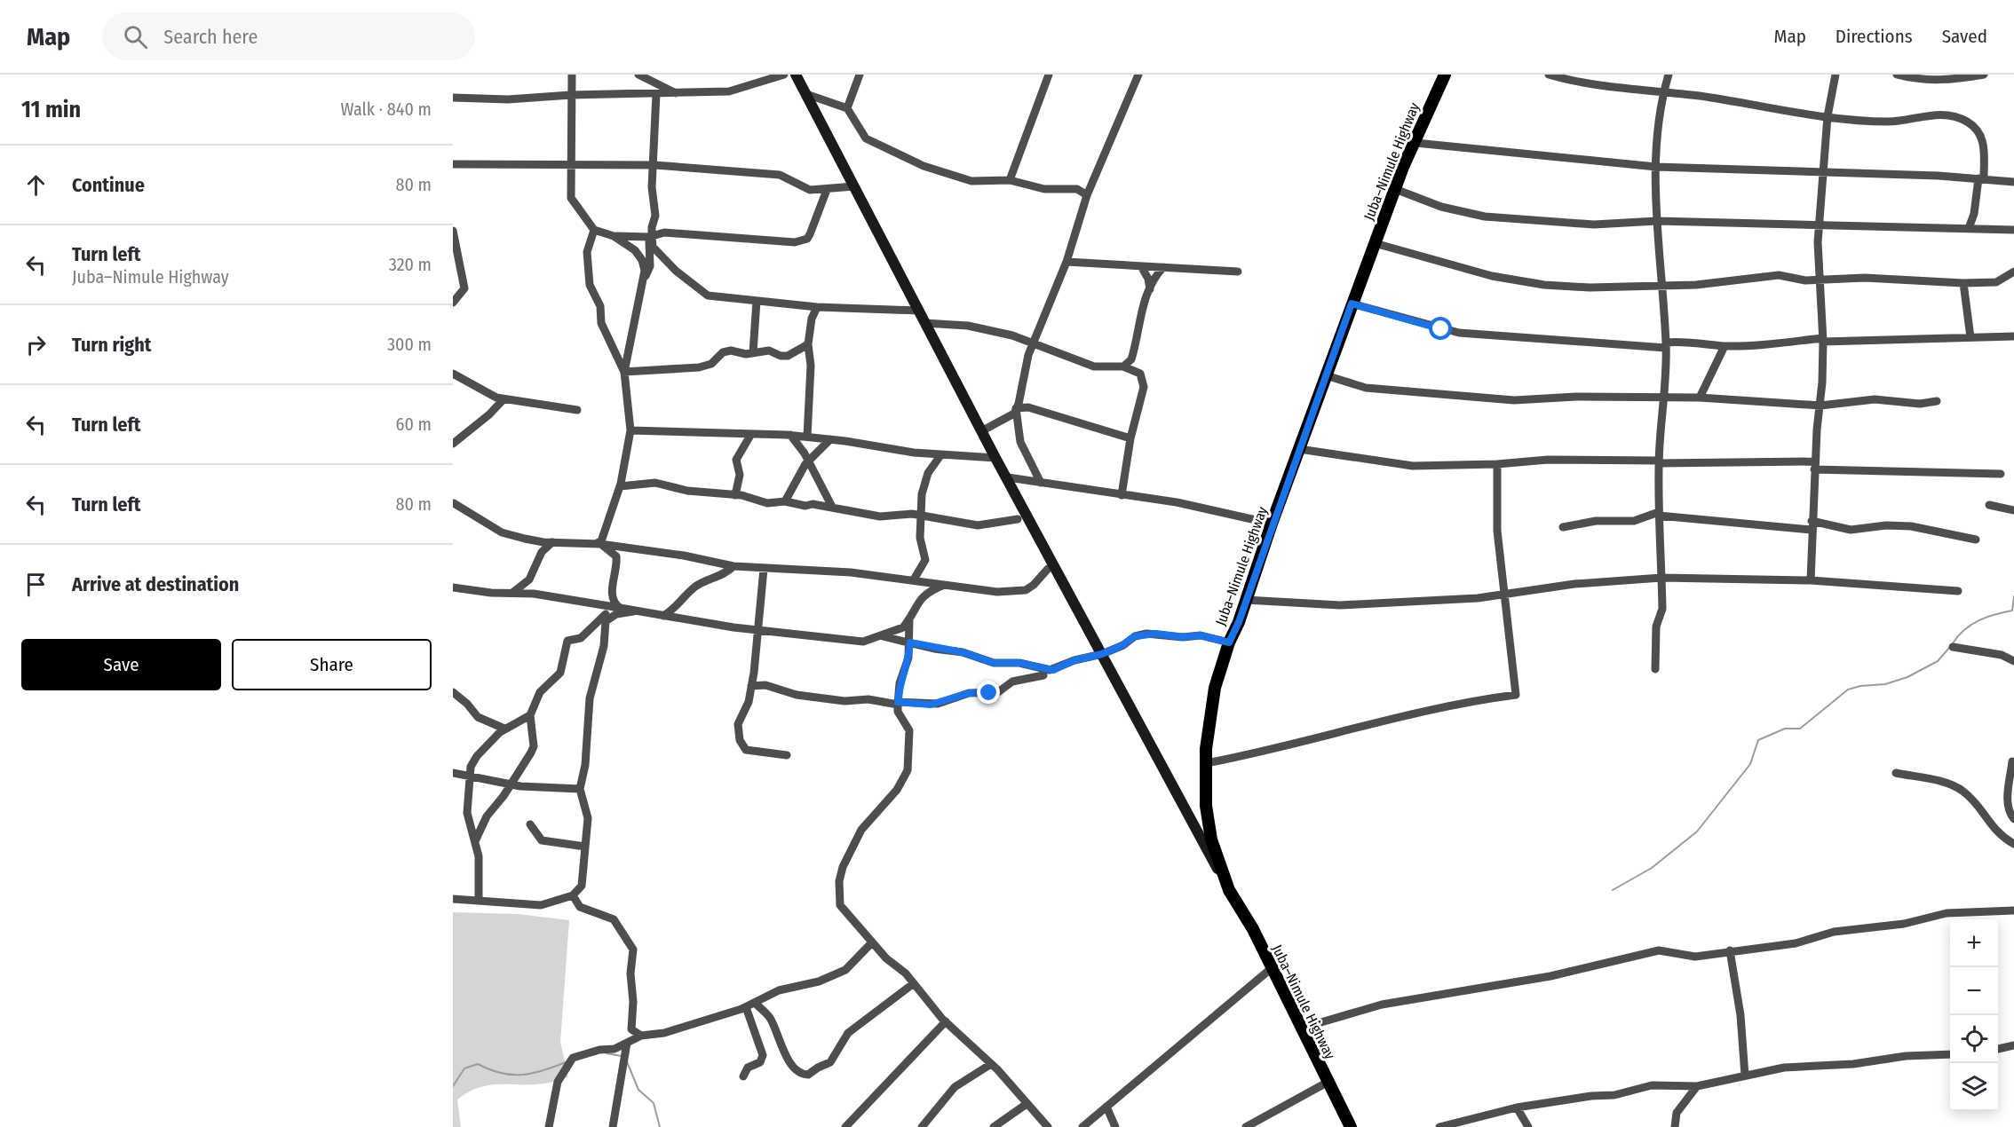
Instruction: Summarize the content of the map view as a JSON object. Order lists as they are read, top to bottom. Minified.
{"streets":{"main road":["Juba–Nimule Highway"]},"page":{"header":"Map","search":"Search here","nav":["Map","Directions","Saved"],"heading":["11 min","Walk · 840 m"],"list":[["Continue","80 m"],["Turn left","Juba–Nimule Highway","320 m"],["Turn right","300 m"],["Turn left","60 m"],["Turn left","80 m"],"Arrive at destination"],"buttons":["Save","Share"],"map_buttons":["+","−"]}}
